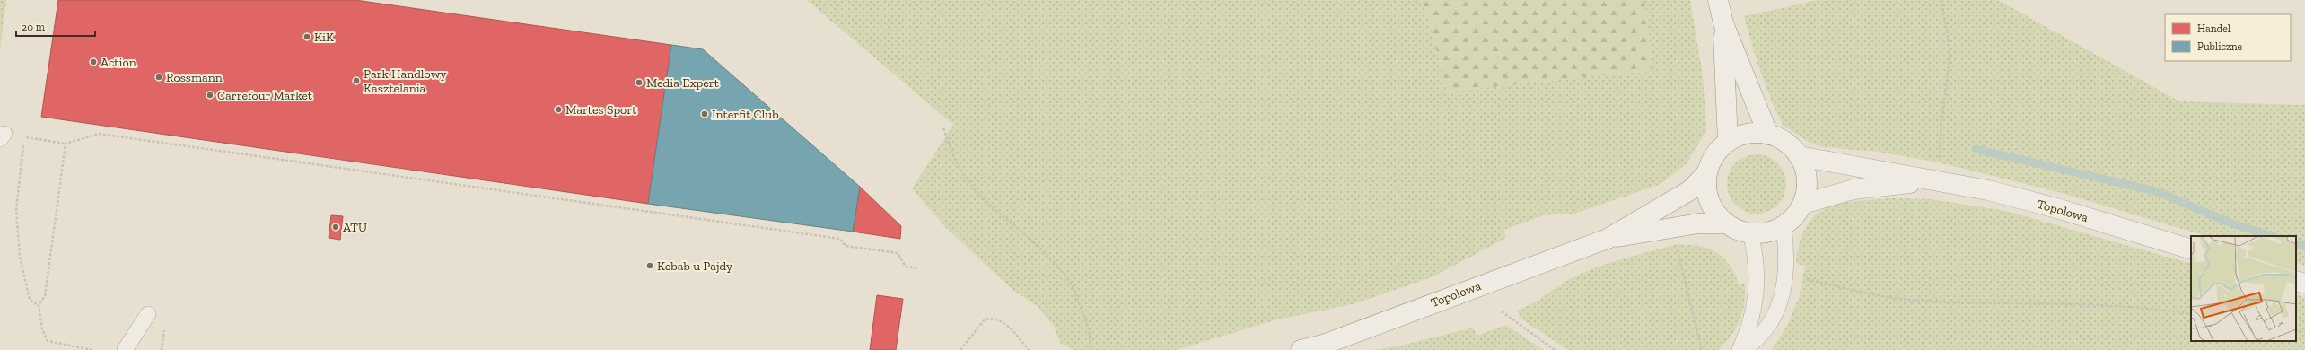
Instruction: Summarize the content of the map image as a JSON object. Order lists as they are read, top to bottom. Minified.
{"streets":{"main road":["Topolowa"]},"places":["KiK","Action","Rossmann","Park Handlowy Kasztelania","Media Expert","Carrefour Market","Martes Sport","Interfit Club","ATU","Kebab u Pajdy"],"legend":["Handel","Publiczne"],"scale_bar":"20 m"}
